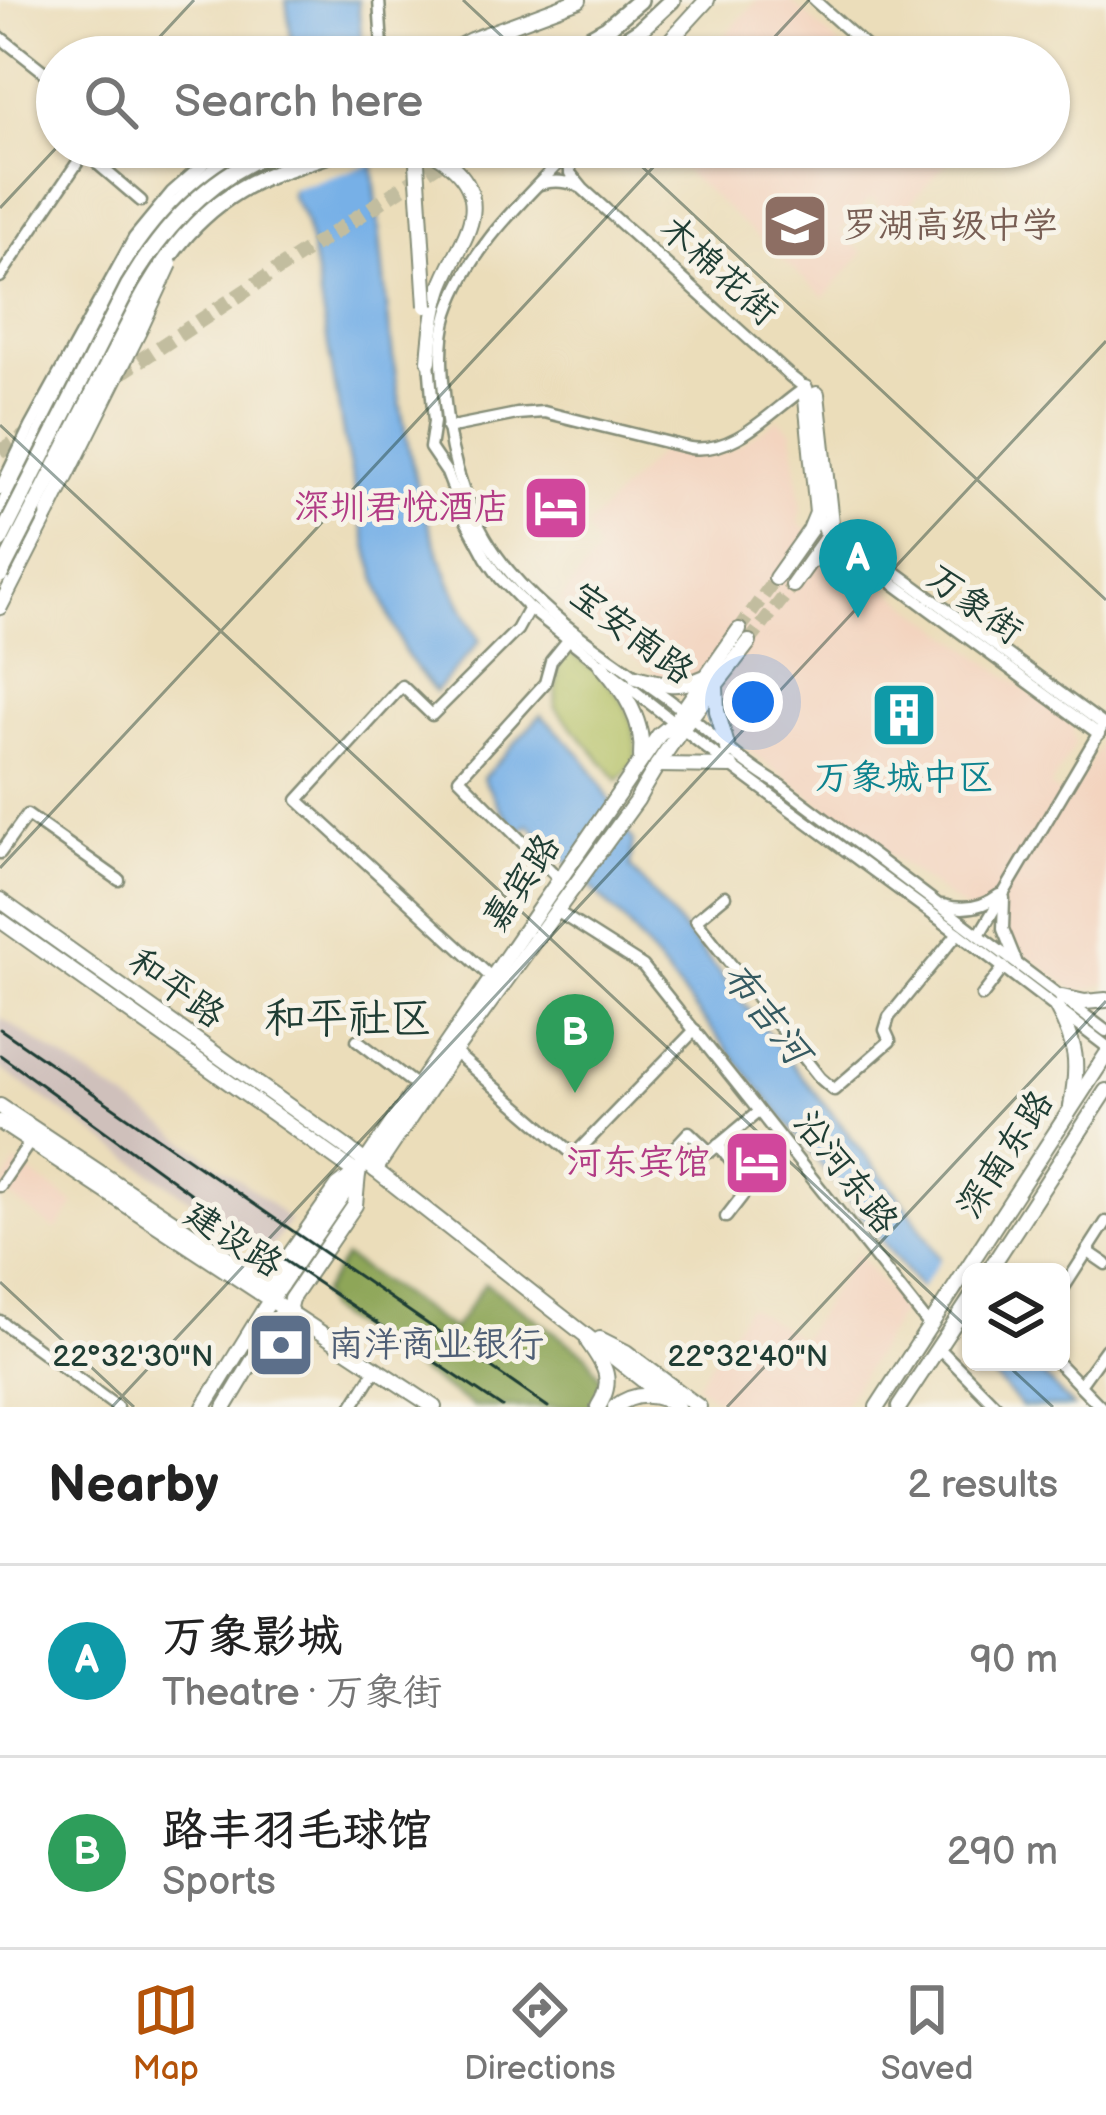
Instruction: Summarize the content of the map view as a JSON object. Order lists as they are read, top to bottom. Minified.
{"streets":{"main road":["嘉宾路","和平路","深南东路","建设路"],"street":["木棉花街","万象街","宝安南路","沿河东路"]},"crossings":[["宝安南路","嘉宾路"],["嘉宾路","和平路"],["嘉宾路","沿河东路"],["嘉宾路","建设路"],["深南东路","沿河东路"]],"districts":["和平社区"],"water":["布吉河"],"places":{"school or university":["罗湖高级中学"],"hotel":["深圳君悦酒店","河东宾馆"],"building":["万象城中区"],"bank":["南洋商业银行"]},"page":{"search":"Search here","pins":["A","B"],"heading":["Nearby","2 results"],"list":[{"mark":"A","name":"万象影城","note":"Theatre · 万象街","value":"90 m"},{"mark":"B","name":"路丰羽毛球馆","note":"Sports","value":"290 m"}],"nav":["Map","Directions","Saved"]},"coordinates":["22°32'30\"N","22°32'40\"N"]}
